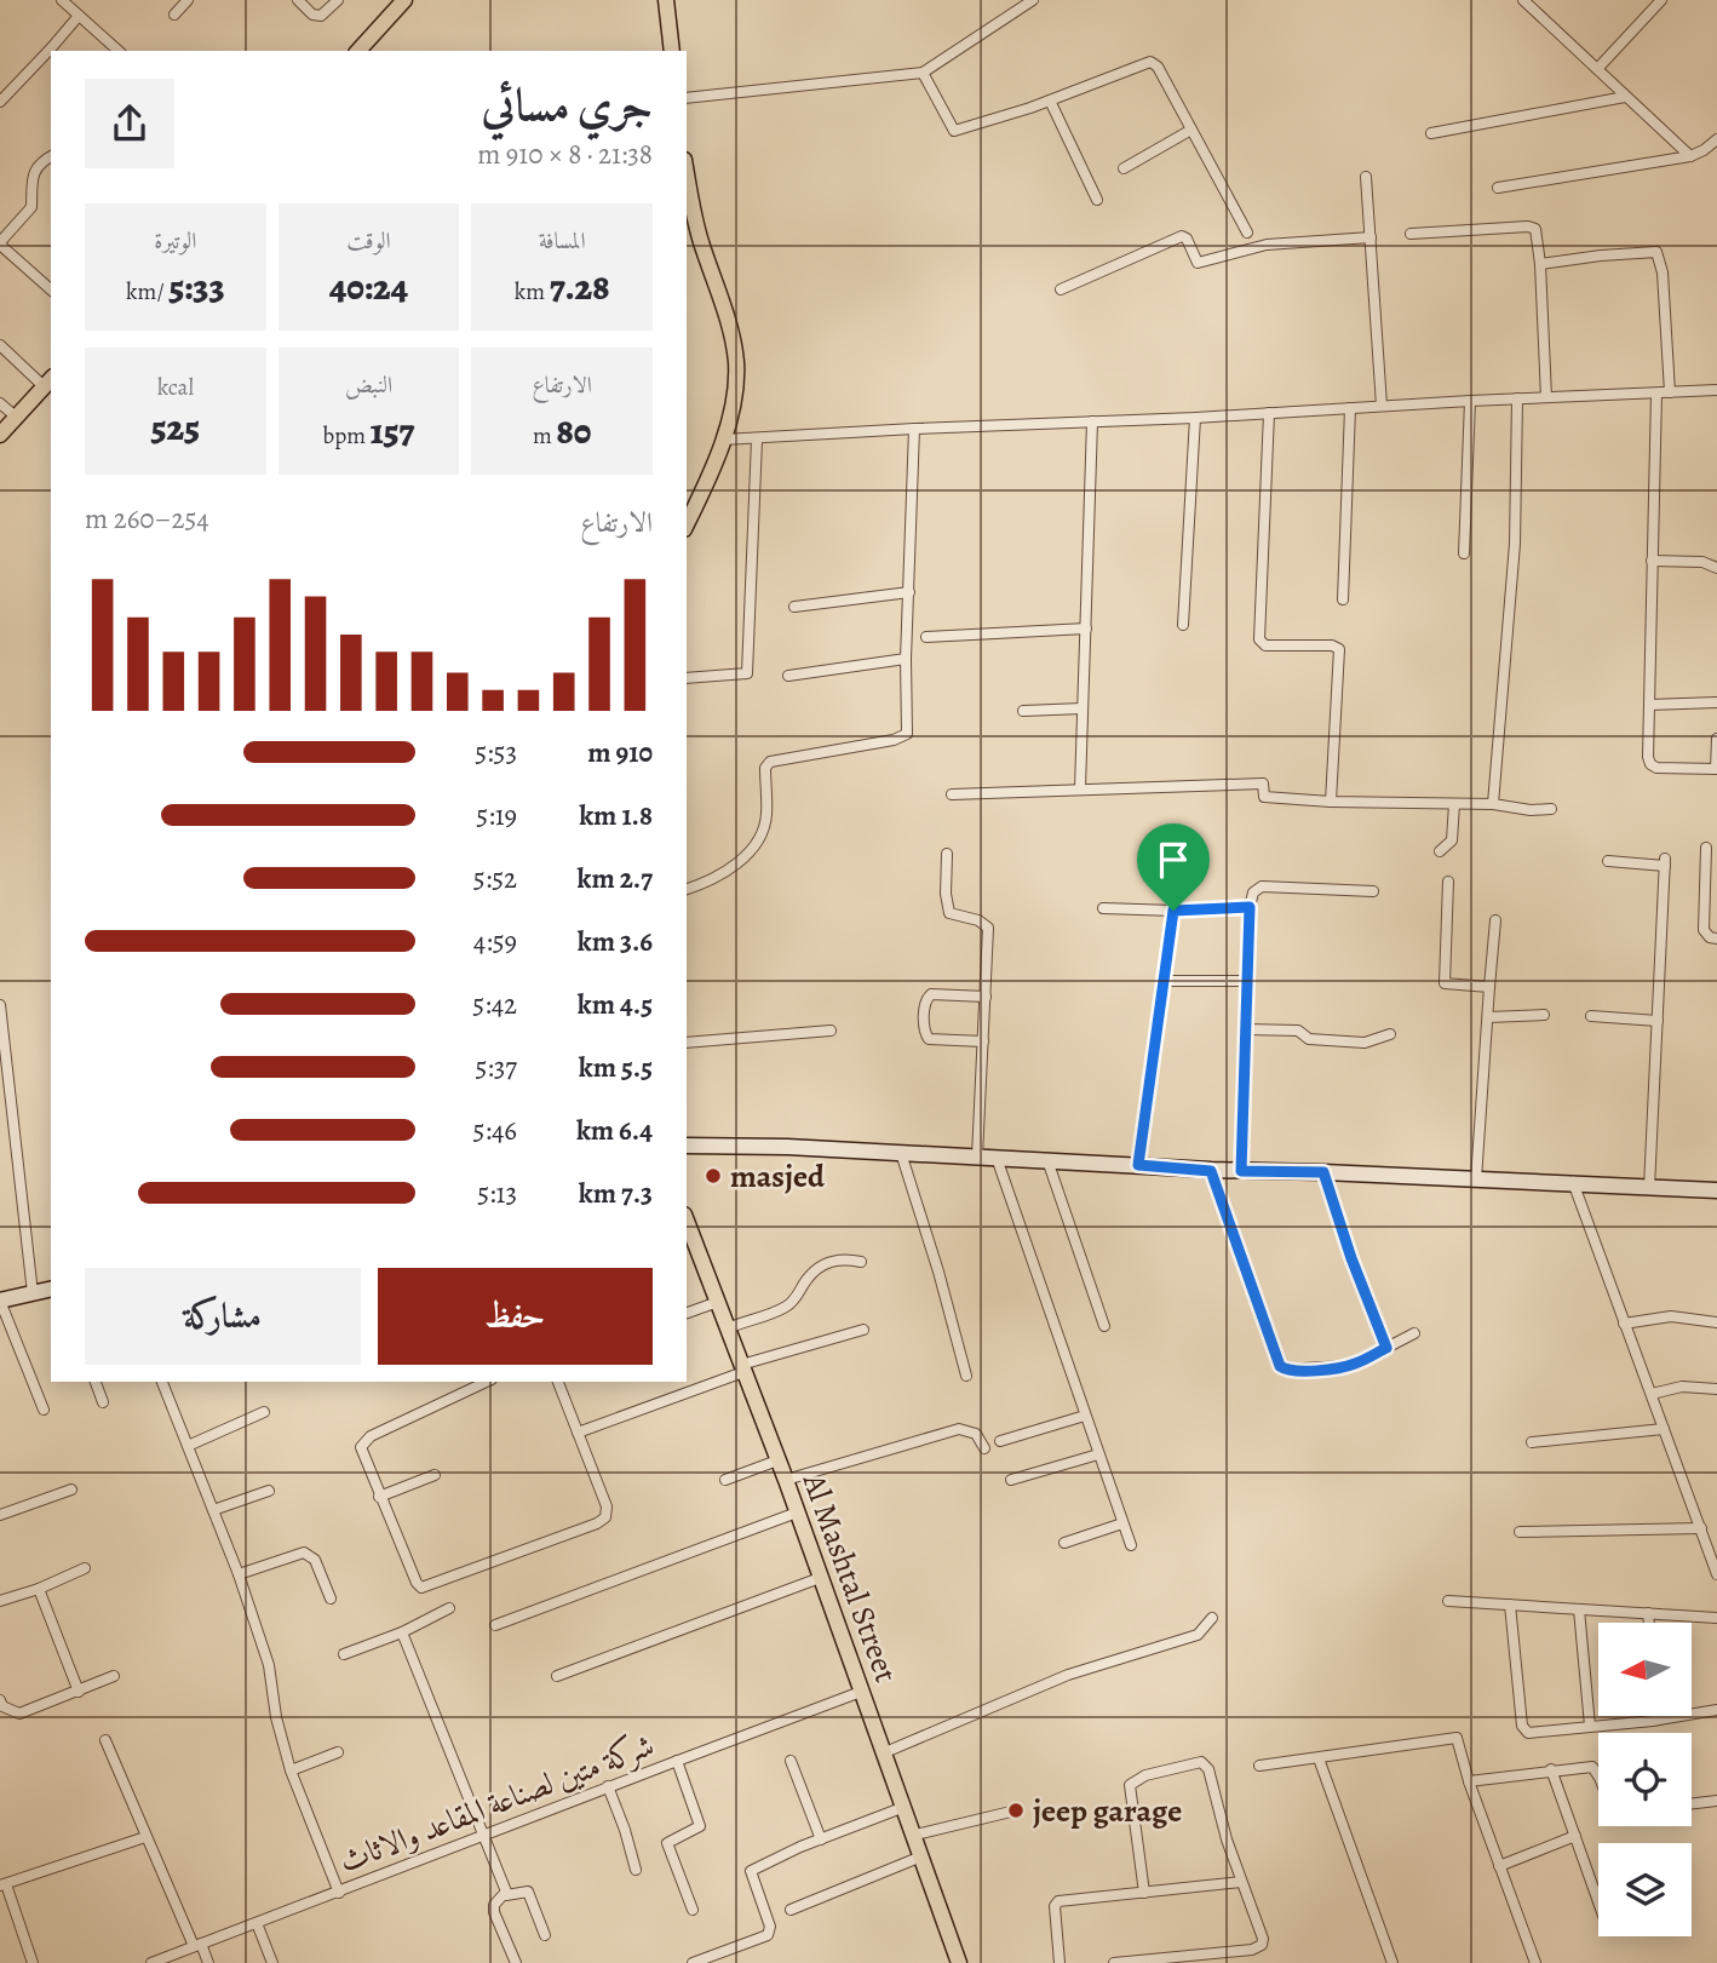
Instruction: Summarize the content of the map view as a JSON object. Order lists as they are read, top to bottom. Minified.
{"streets":{"main road":["Al Mashtal Street"],"street":["شركة متين لصناعة المقاعد والاثاث"]},"crossings":[["Al Mashtal Street","شركة متين لصناعة المقاعد والاثاث"]],"places":["masjed","jeep garage"],"north":"left","page":{"heading":["جري مسائي","21:38 · 8 × 910 m"],"stats":[["المسافة","7.28 km"],["الوقت","40:24"],["الوتيرة","5:33 /km"],["الارتفاع","80 m"],["النبض","157 bpm"],["kcal","525"]],"chart":["الارتفاع","254–260 m"],"list":[{"name":"910 m","note":"5:53"},{"name":"1.8 km","note":"5:19"},{"name":"2.7 km","note":"5:52"},{"name":"3.6 km","note":"4:59"},{"name":"4.5 km","note":"5:42"},{"name":"5.5 km","note":"5:37"},{"name":"6.4 km","note":"5:46"},{"name":"7.3 km","note":"5:13"}],"buttons":["حفظ","مشاركة"]}}
